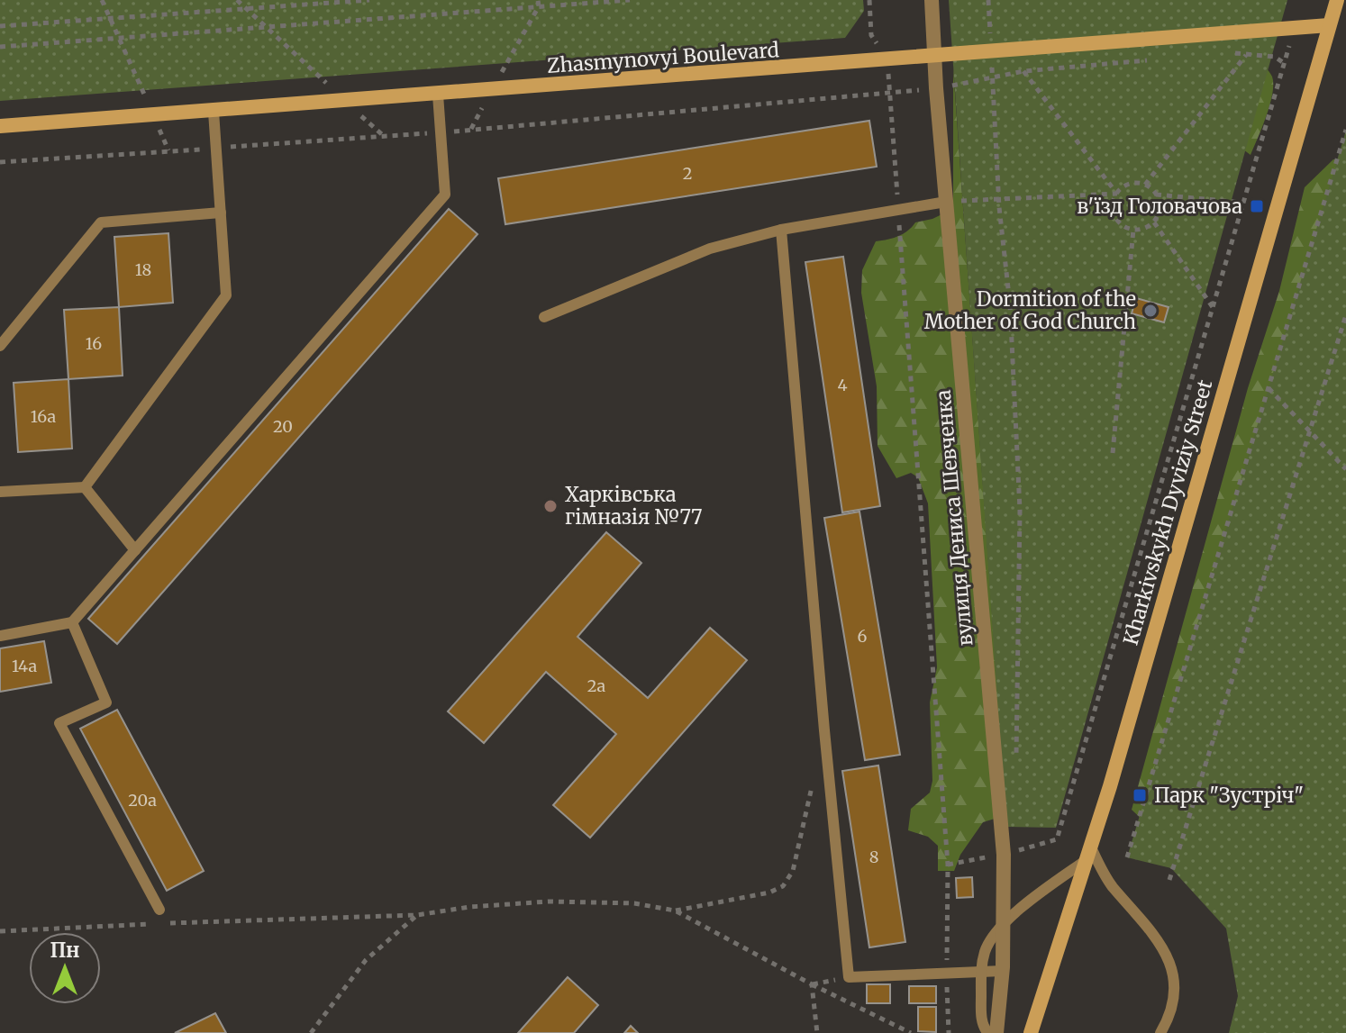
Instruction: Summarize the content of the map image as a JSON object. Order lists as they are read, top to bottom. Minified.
{"streets":{"street":["Zhasmynovyi Boulevard","Kharkivskykh Dyviziy Street","вулиця Дениса Шевченка"]},"crossings":[["Zhasmynovyi Boulevard","Kharkivskykh Dyviziy Street"],["Zhasmynovyi Boulevard","вулиця Дениса Шевченка"]],"places":{"transit":["в'їзд Головачова","Парк \"Зустріч\""],"other":["Dormition of the Mother of God Church","Харківська гімназія №77"]},"house_numbers":["2","18","16","4","16а","20","6","14а","2а","20а","8"],"north":"top"}
